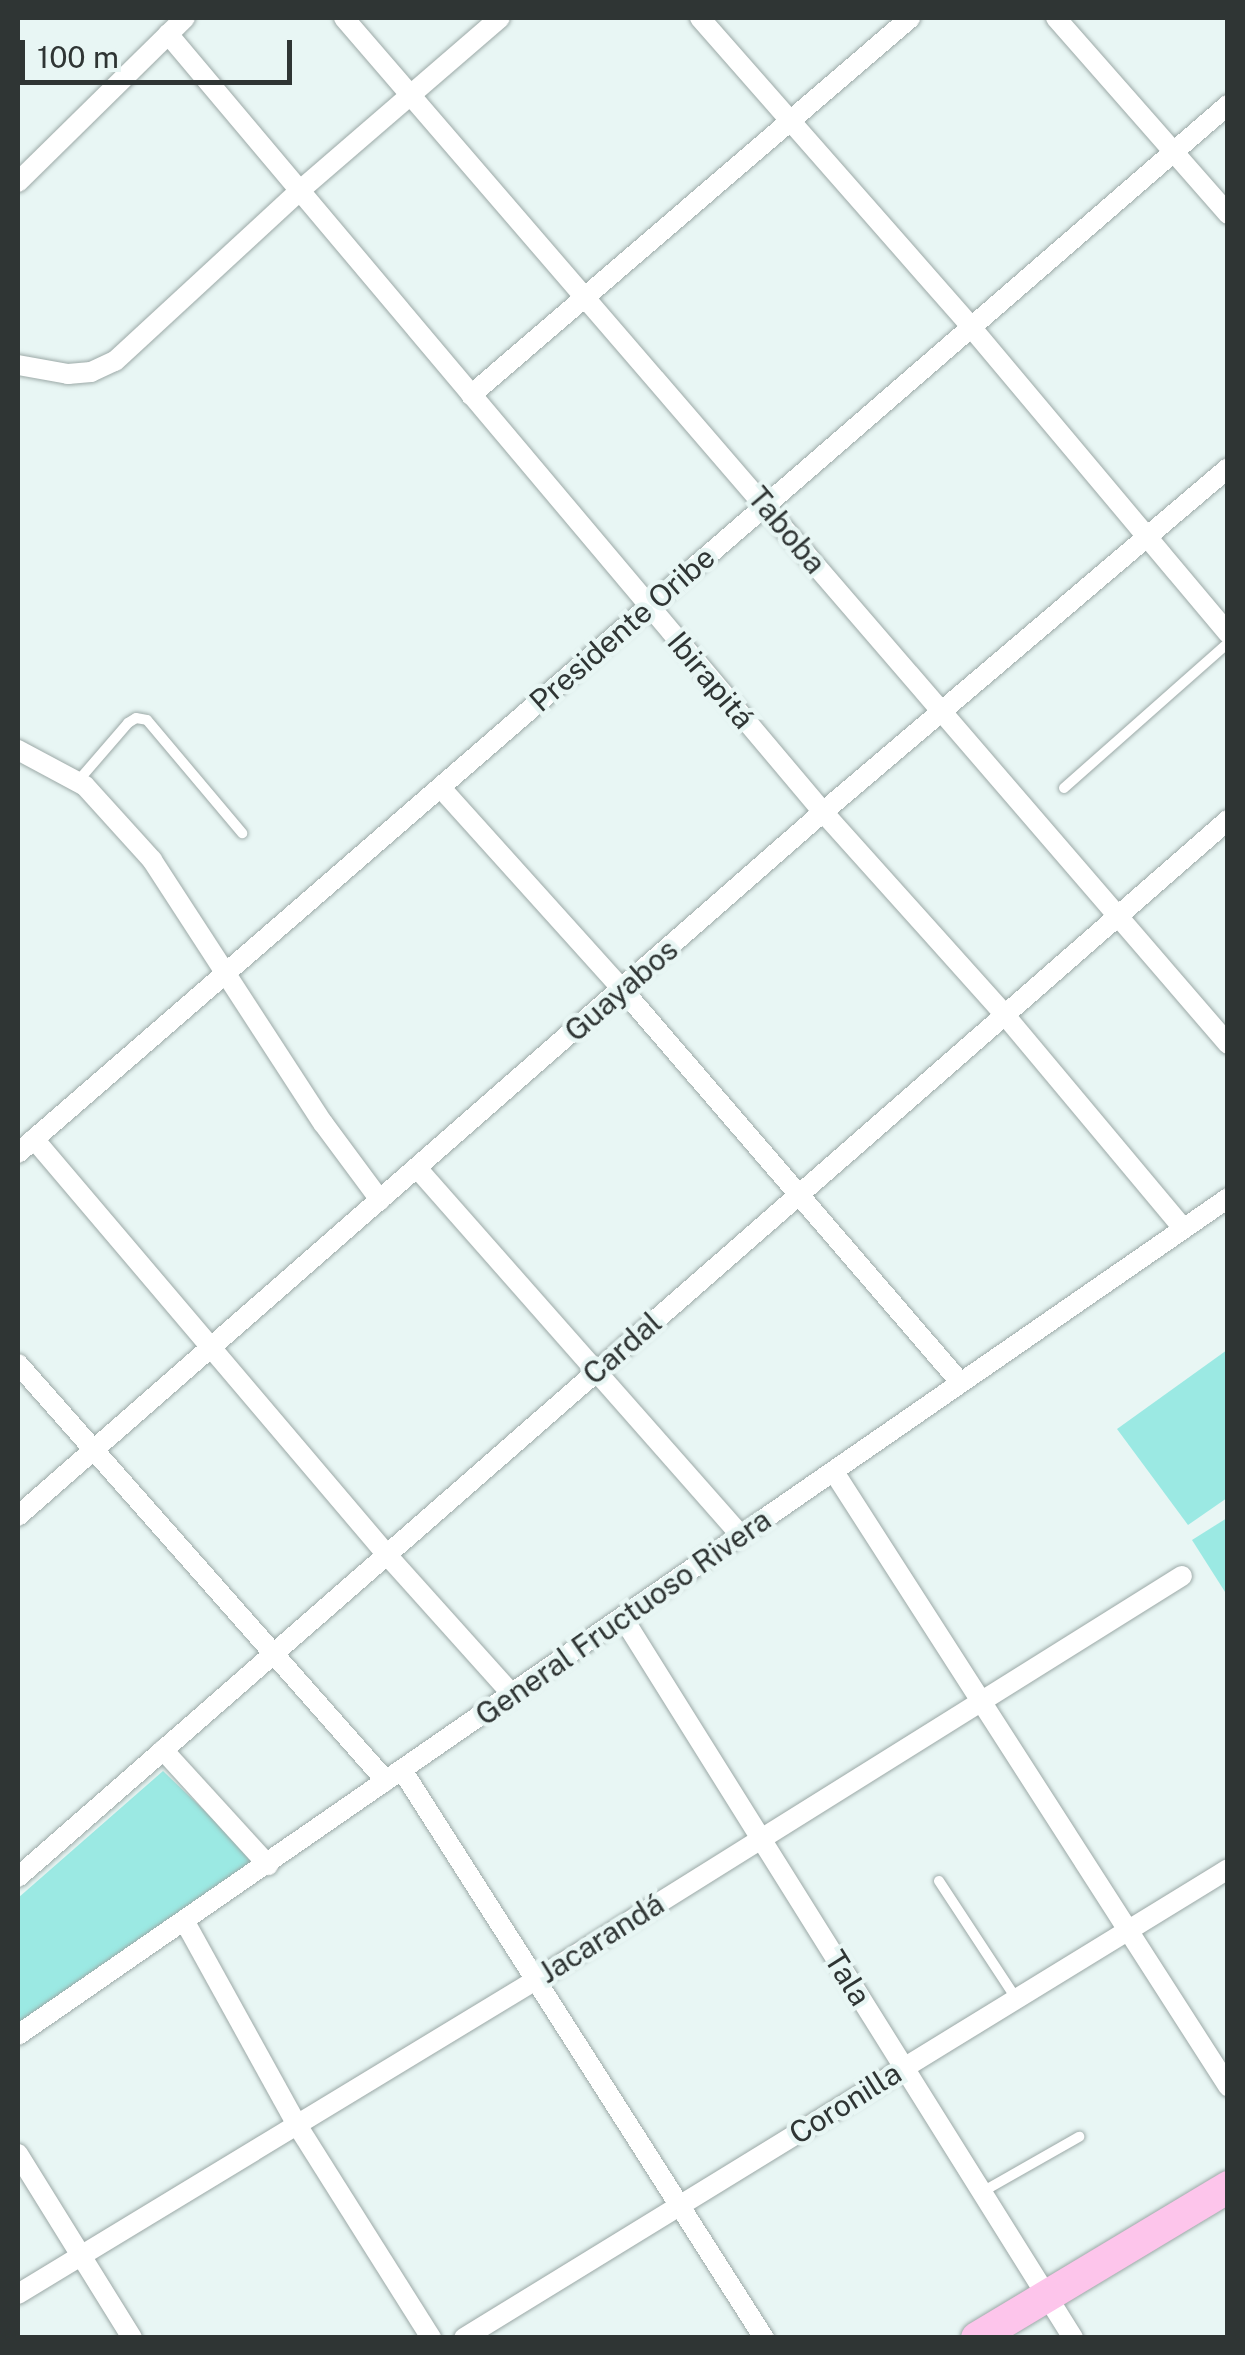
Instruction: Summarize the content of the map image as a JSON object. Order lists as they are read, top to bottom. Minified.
{"streets":{"street":["Taboba","Presidente Oribe","Ibirapitá","Guayabos","Cardal","General Fructuoso Rivera","Jacarandá","Tala","Coronilla"]},"crossings":[["Taboba","Presidente Oribe"],["Taboba","Guayabos"],["Taboba","Cardal"],["Presidente Oribe","Ibirapitá"],["Ibirapitá","Guayabos"],["Ibirapitá","Cardal"],["Ibirapitá","General Fructuoso Rivera"],["General Fructuoso Rivera","Tala"],["Jacarandá","Tala"],["Tala","Coronilla"]],"scale_bar":"100 m"}
